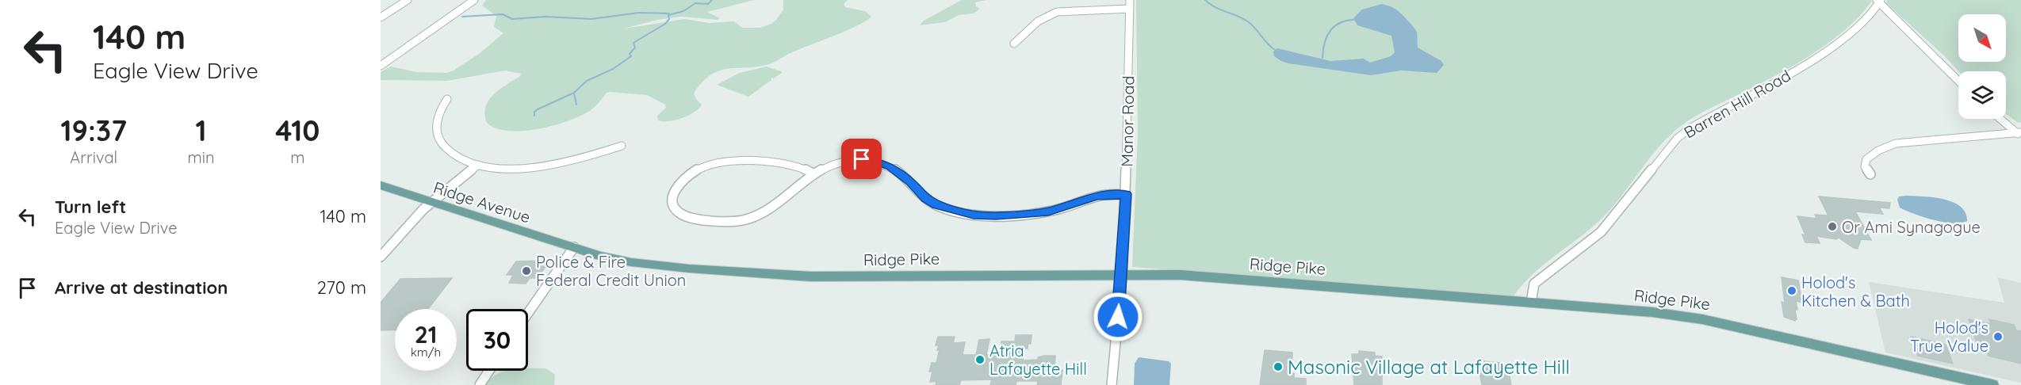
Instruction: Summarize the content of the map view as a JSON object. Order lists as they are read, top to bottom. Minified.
{"streets":{"main road":["Ridge Avenue","Ridge Pike"],"street":["Barren Hill Road","Manor Road"]},"crossings":[["Barren Hill Road","Ridge Pike"],["Manor Road","Ridge Pike"],["Ridge Avenue","Ridge Pike"]],"places":["Or Ami Synagogue","Police & Fire Federal Credit Union","Holod's Kitchen & Bath","Holod's True Value","Atria Lafayette Hill","Masonic Village at Lafayette Hill"],"north":"bottom right","page":{"turn":["140 m","Eagle View Drive"],"eta":["19:37","Arrival","1","min","410","m"],"list":[{"name":"Turn left","note":"Eagle View Drive","value":"140 m"},{"name":"Arrive at destination","value":"270 m"}],"speed":"21 km/h","limit":"30"}}
